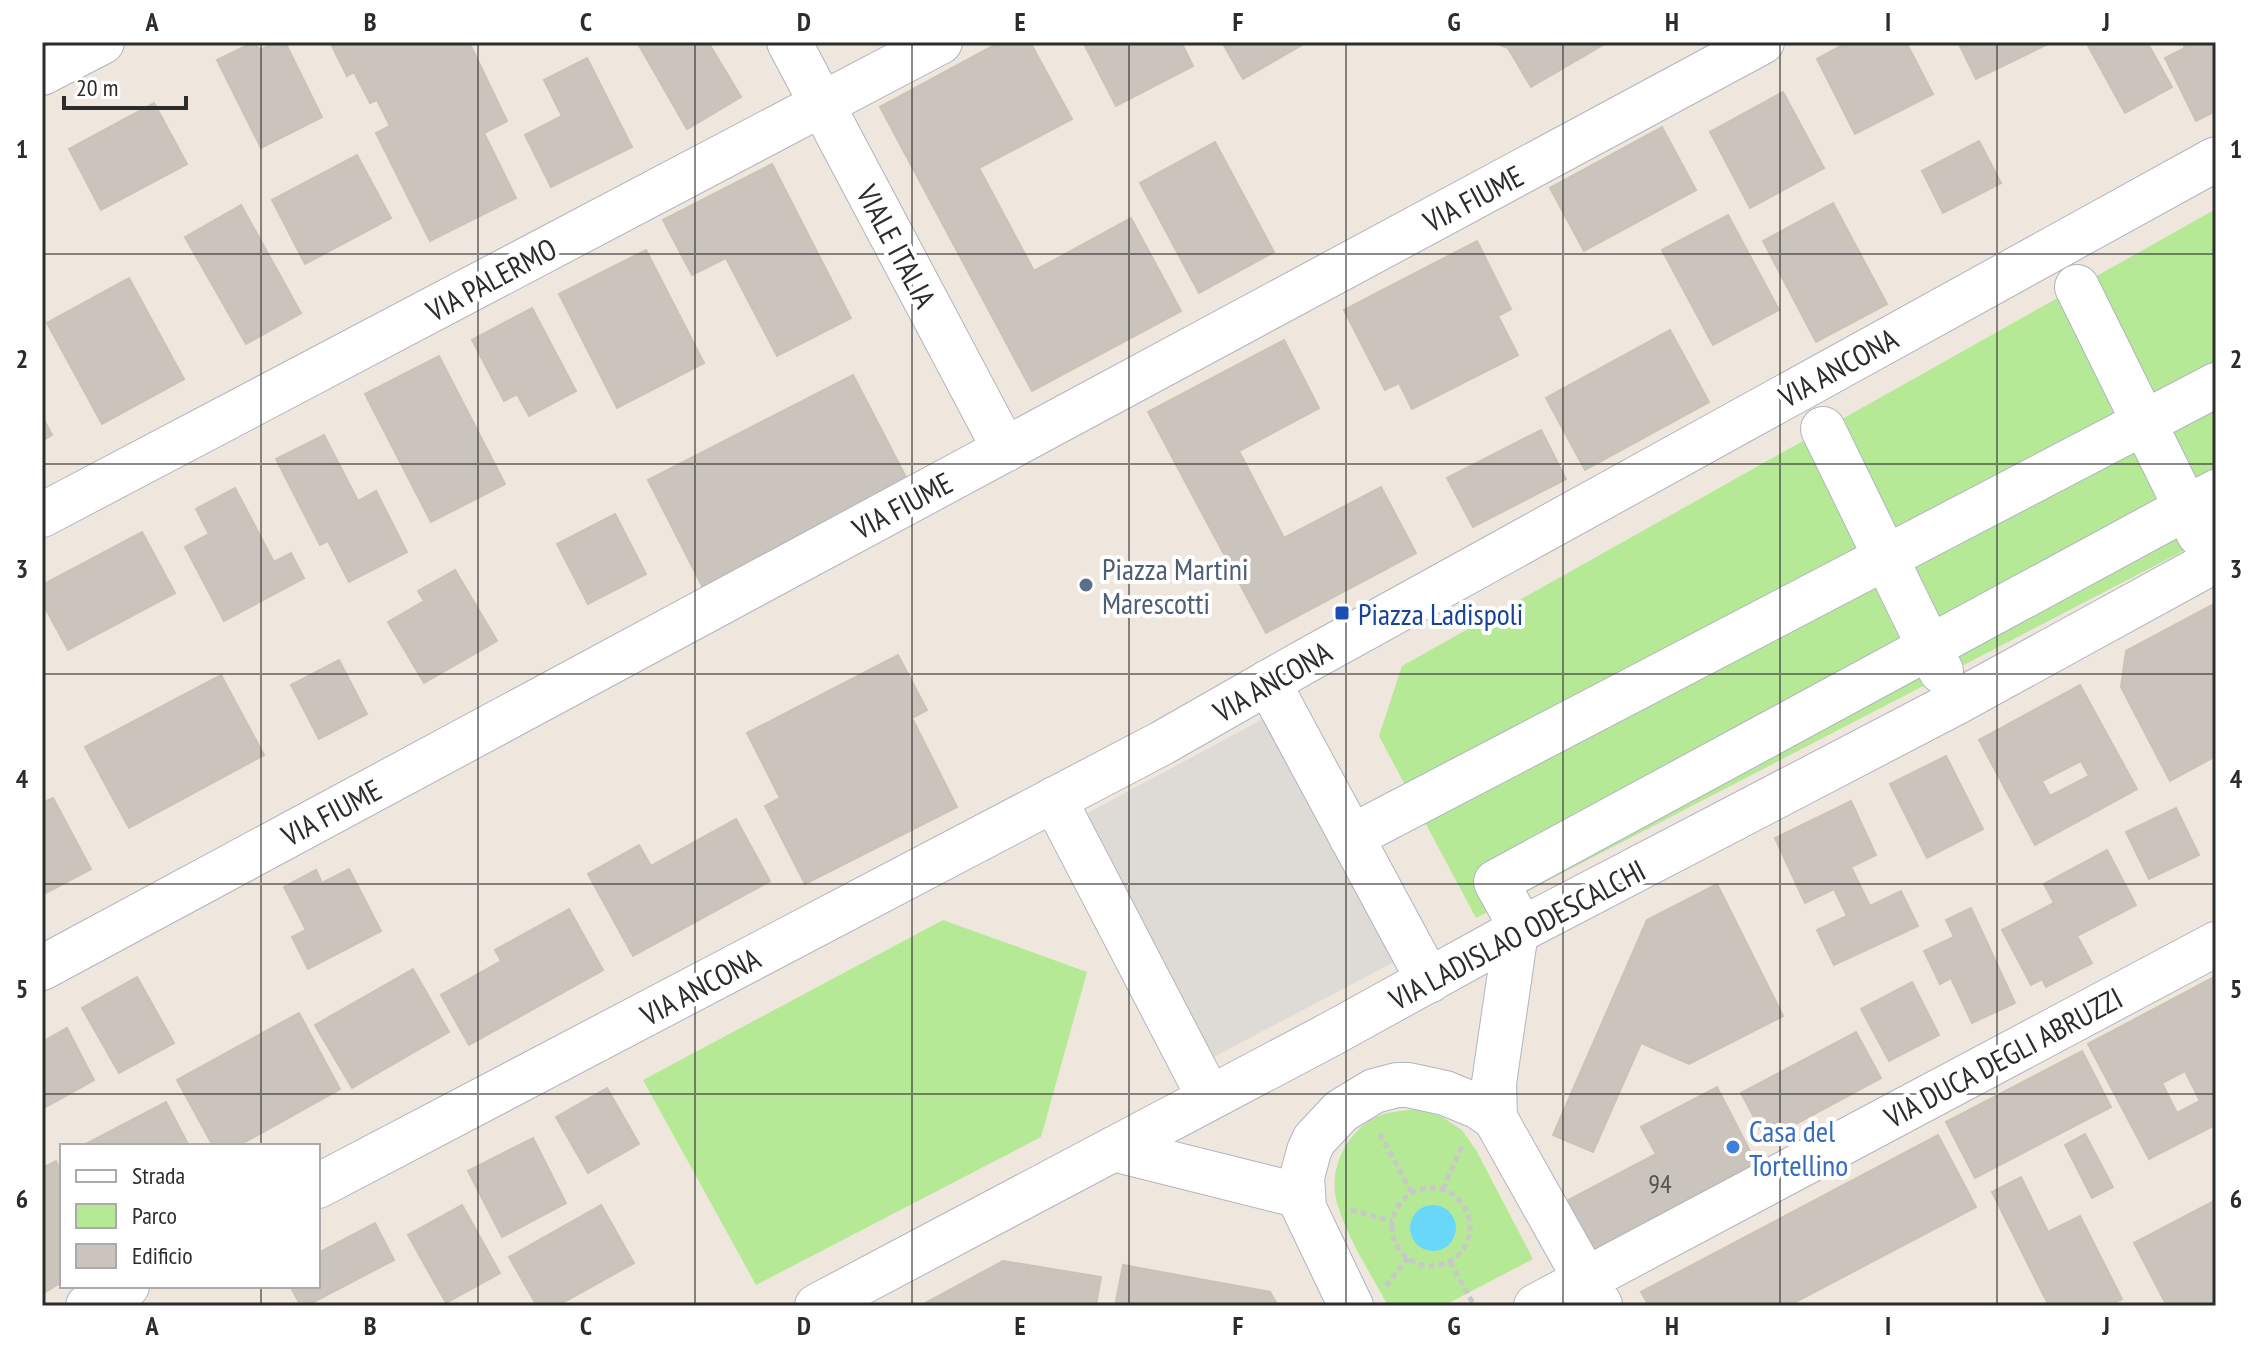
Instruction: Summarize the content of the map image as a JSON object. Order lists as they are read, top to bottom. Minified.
{"streets":{"street":["VIA FIUME","VIALE ITALIA","VIA PALERMO","VIA ANCONA","VIA LADISLAO ODESCALCHI","VIA DUCA DEGLI ABRUZZI"]},"crossings":[["VIA FIUME","VIALE ITALIA"],["VIALE ITALIA","VIA PALERMO"]],"places":{"other":["Piazza Martini Marescotti","Casa del Tortellino"],"transit":["Piazza Ladispoli"]},"house_numbers":["94"],"legend":["Strada","Parco","Edificio"],"scale_bar":"20 m","grid":{"columns":["A","B","C","D","E","F","G","H","I","J"],"rows":["1","2","3","4","5","6"]}}
